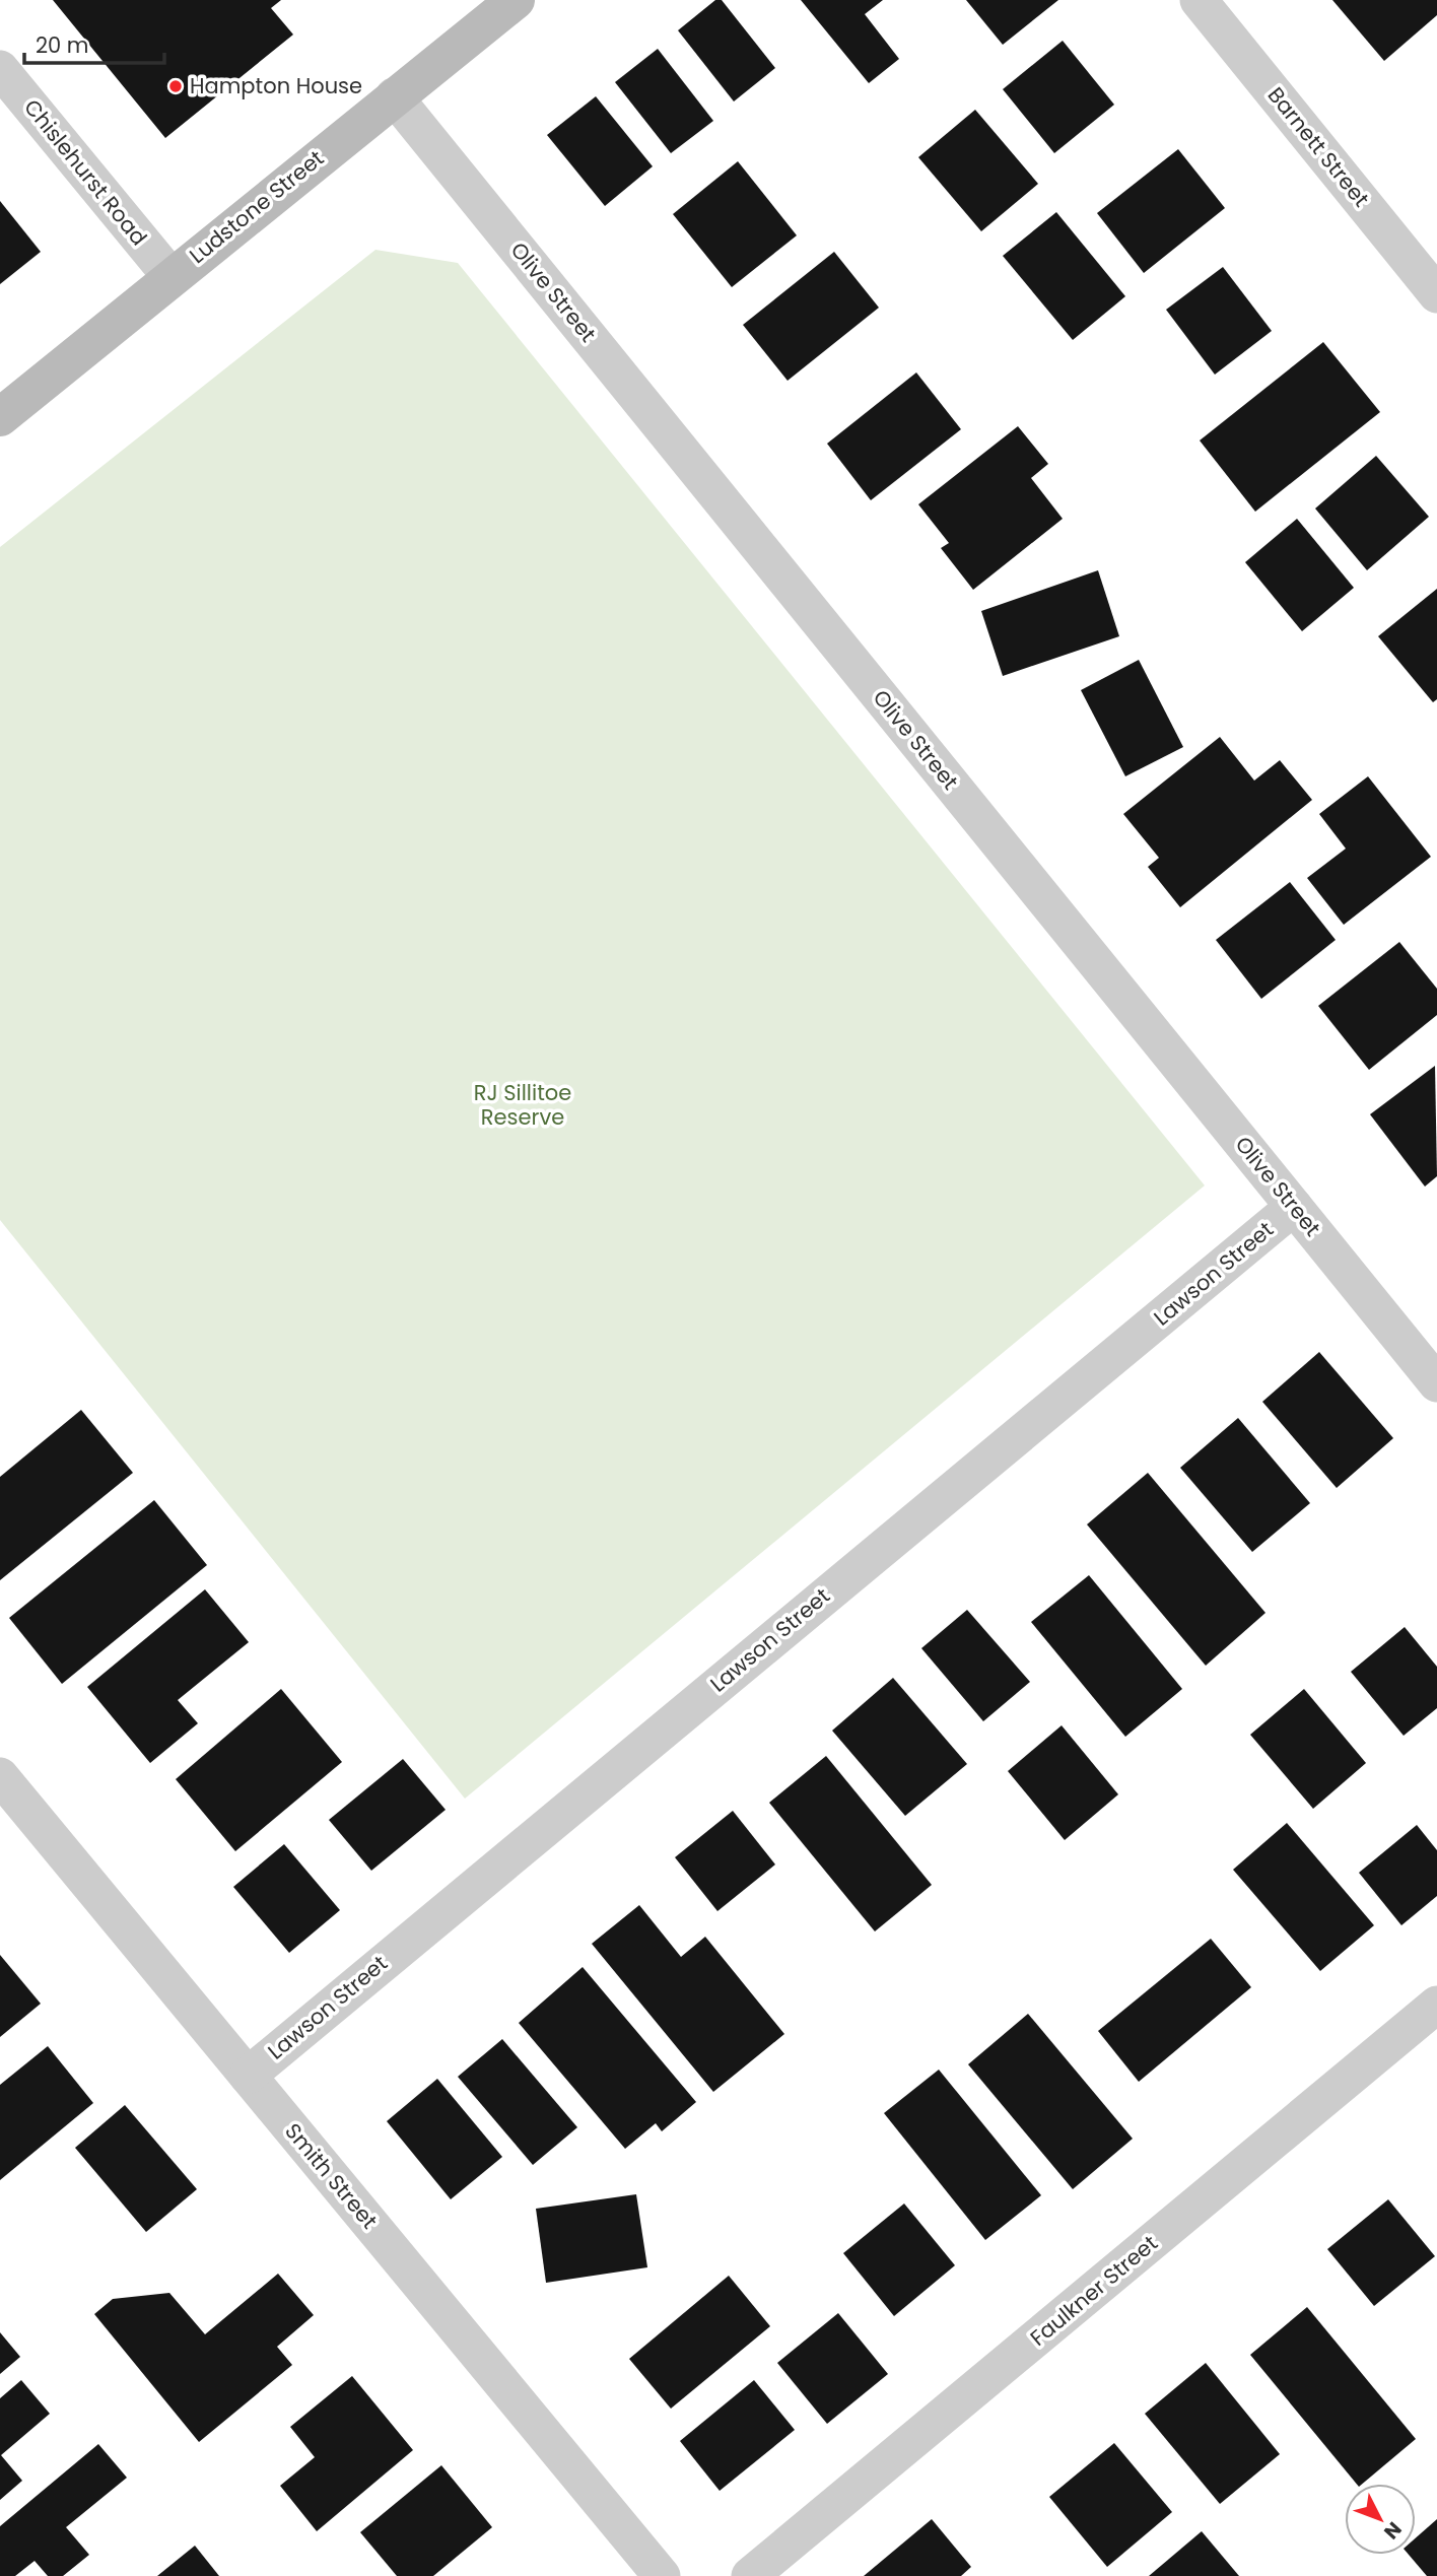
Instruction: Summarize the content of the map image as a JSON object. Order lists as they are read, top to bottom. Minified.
{"streets":{"street":["Barnett Street","Chislehurst Road","Ludstone Street","Olive Street","Lawson Street","Smith Street","Faulkner Street"]},"crossings":[["Chislehurst Road","Ludstone Street"],["Ludstone Street","Olive Street"],["Olive Street","Lawson Street"],["Lawson Street","Smith Street"]],"parks":["RJ Sillitoe Reserve"],"places":["Hampton House"],"scale_bar":"20 m","north":"bottom right"}
